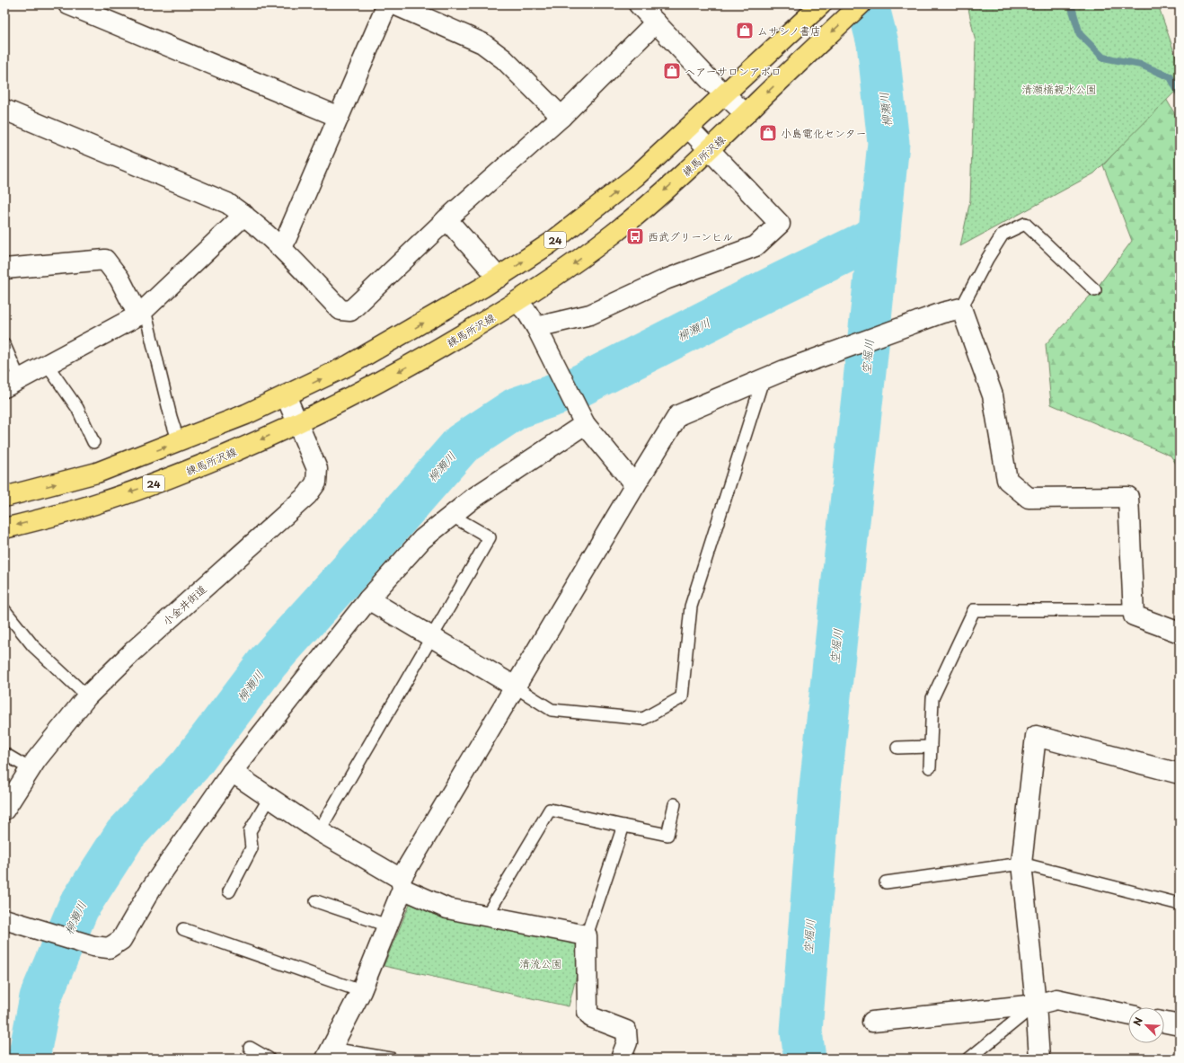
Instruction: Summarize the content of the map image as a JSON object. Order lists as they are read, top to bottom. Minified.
{"streets":{"main road":["練馬所沢線","24"],"street":["小金井街道"]},"crossings":[["練馬所沢線","小金井街道"],["24","小金井街道"]],"water":["柳瀬川","空堀川"],"parks":["清瀬橋親水公園","清流公園"],"places":{"shop":["ムサシノ書店","ヘアーサロンアポロ","小島電化センター"],"bus stop":["西武グリーンヒル"]},"north":"top left"}
